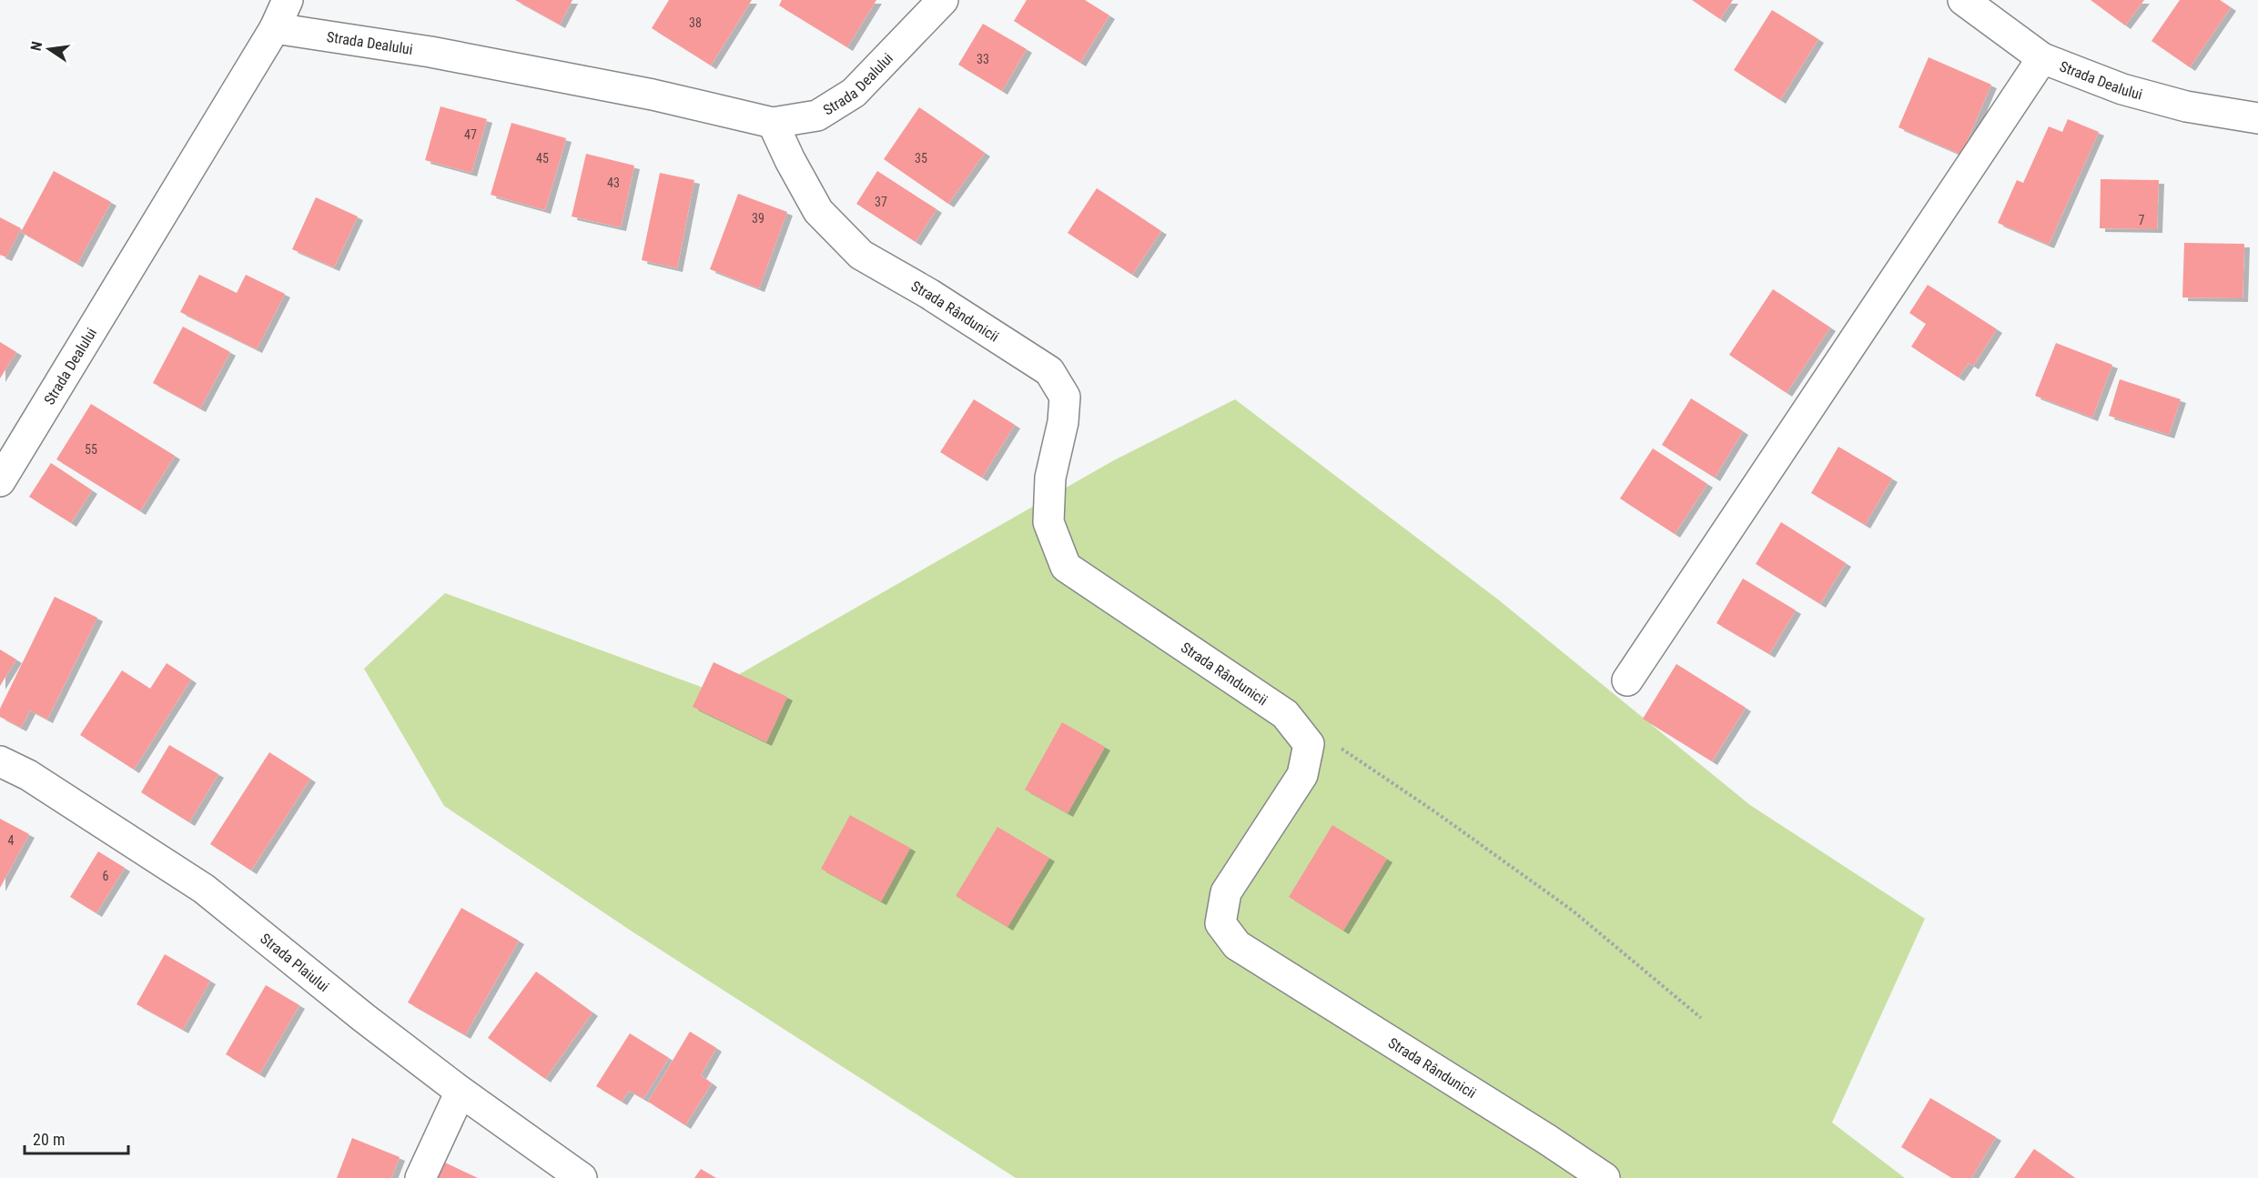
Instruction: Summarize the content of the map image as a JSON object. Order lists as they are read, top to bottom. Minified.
{"streets":{"street":["Strada Dealului","Strada Rândunicii","Strada Plaiului"]},"crossings":[["Strada Dealului","Strada Rândunicii"]],"house_numbers":["38","33","47","45","35","43","37","39","7","55","4","6"],"scale_bar":"20 m","north":"left"}
